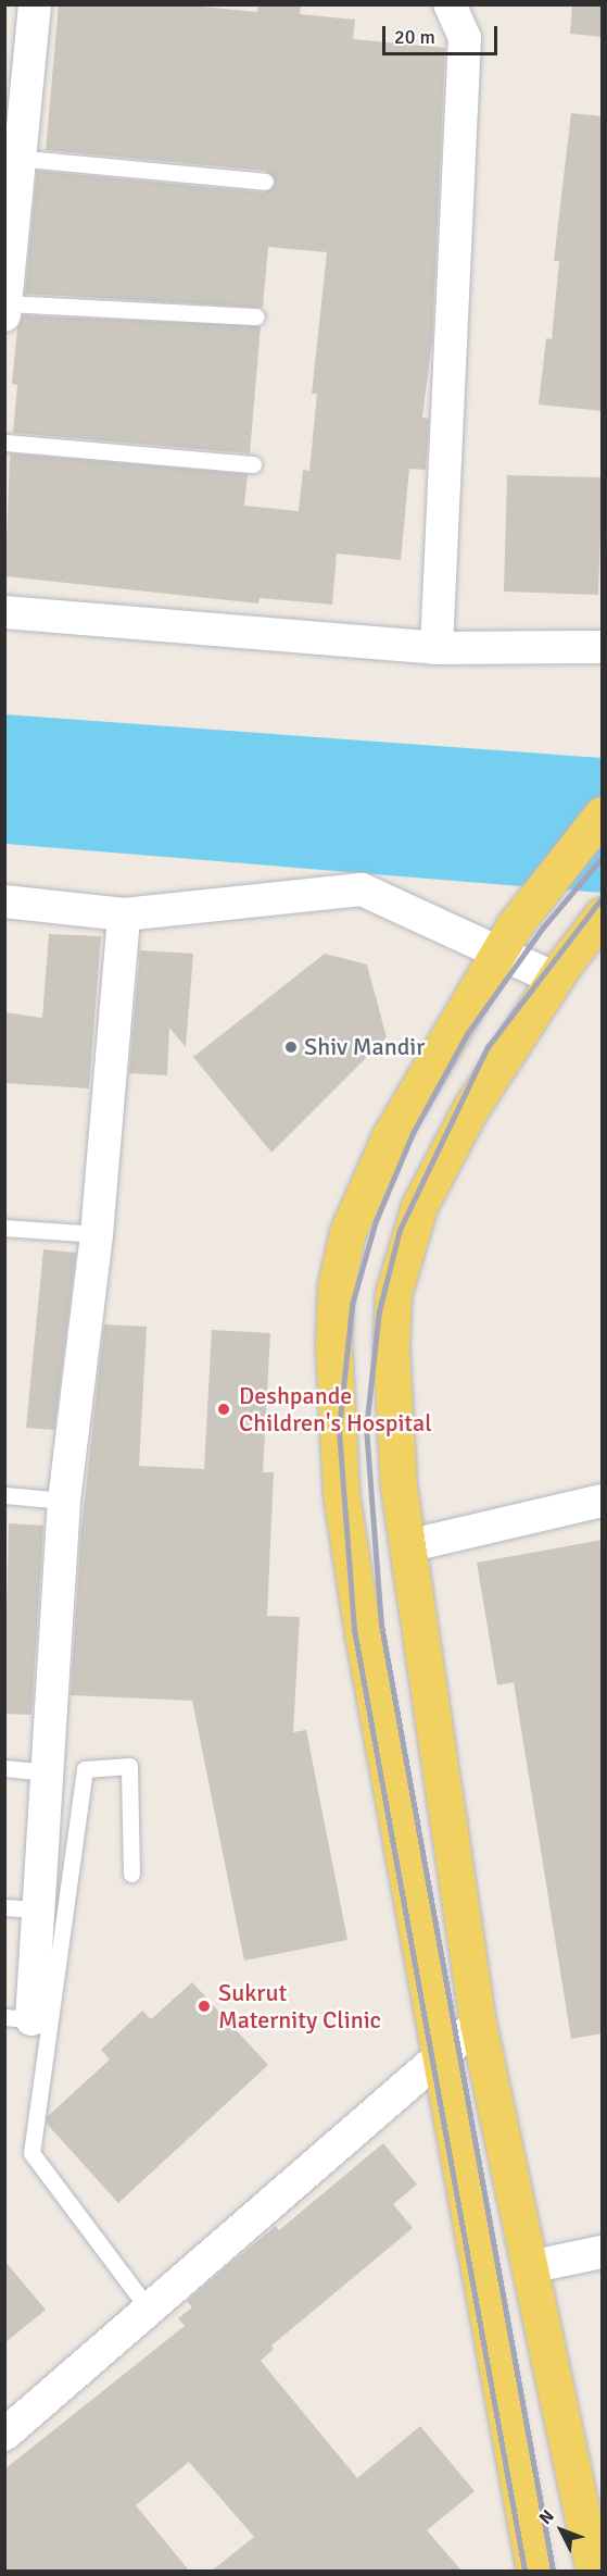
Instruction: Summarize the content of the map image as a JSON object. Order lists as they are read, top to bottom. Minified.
{"places":["Shiv Mandir","Deshpande Children's Hospital","Sukrut Maternity Clinic"],"scale_bar":"20 m","north":"top left"}
